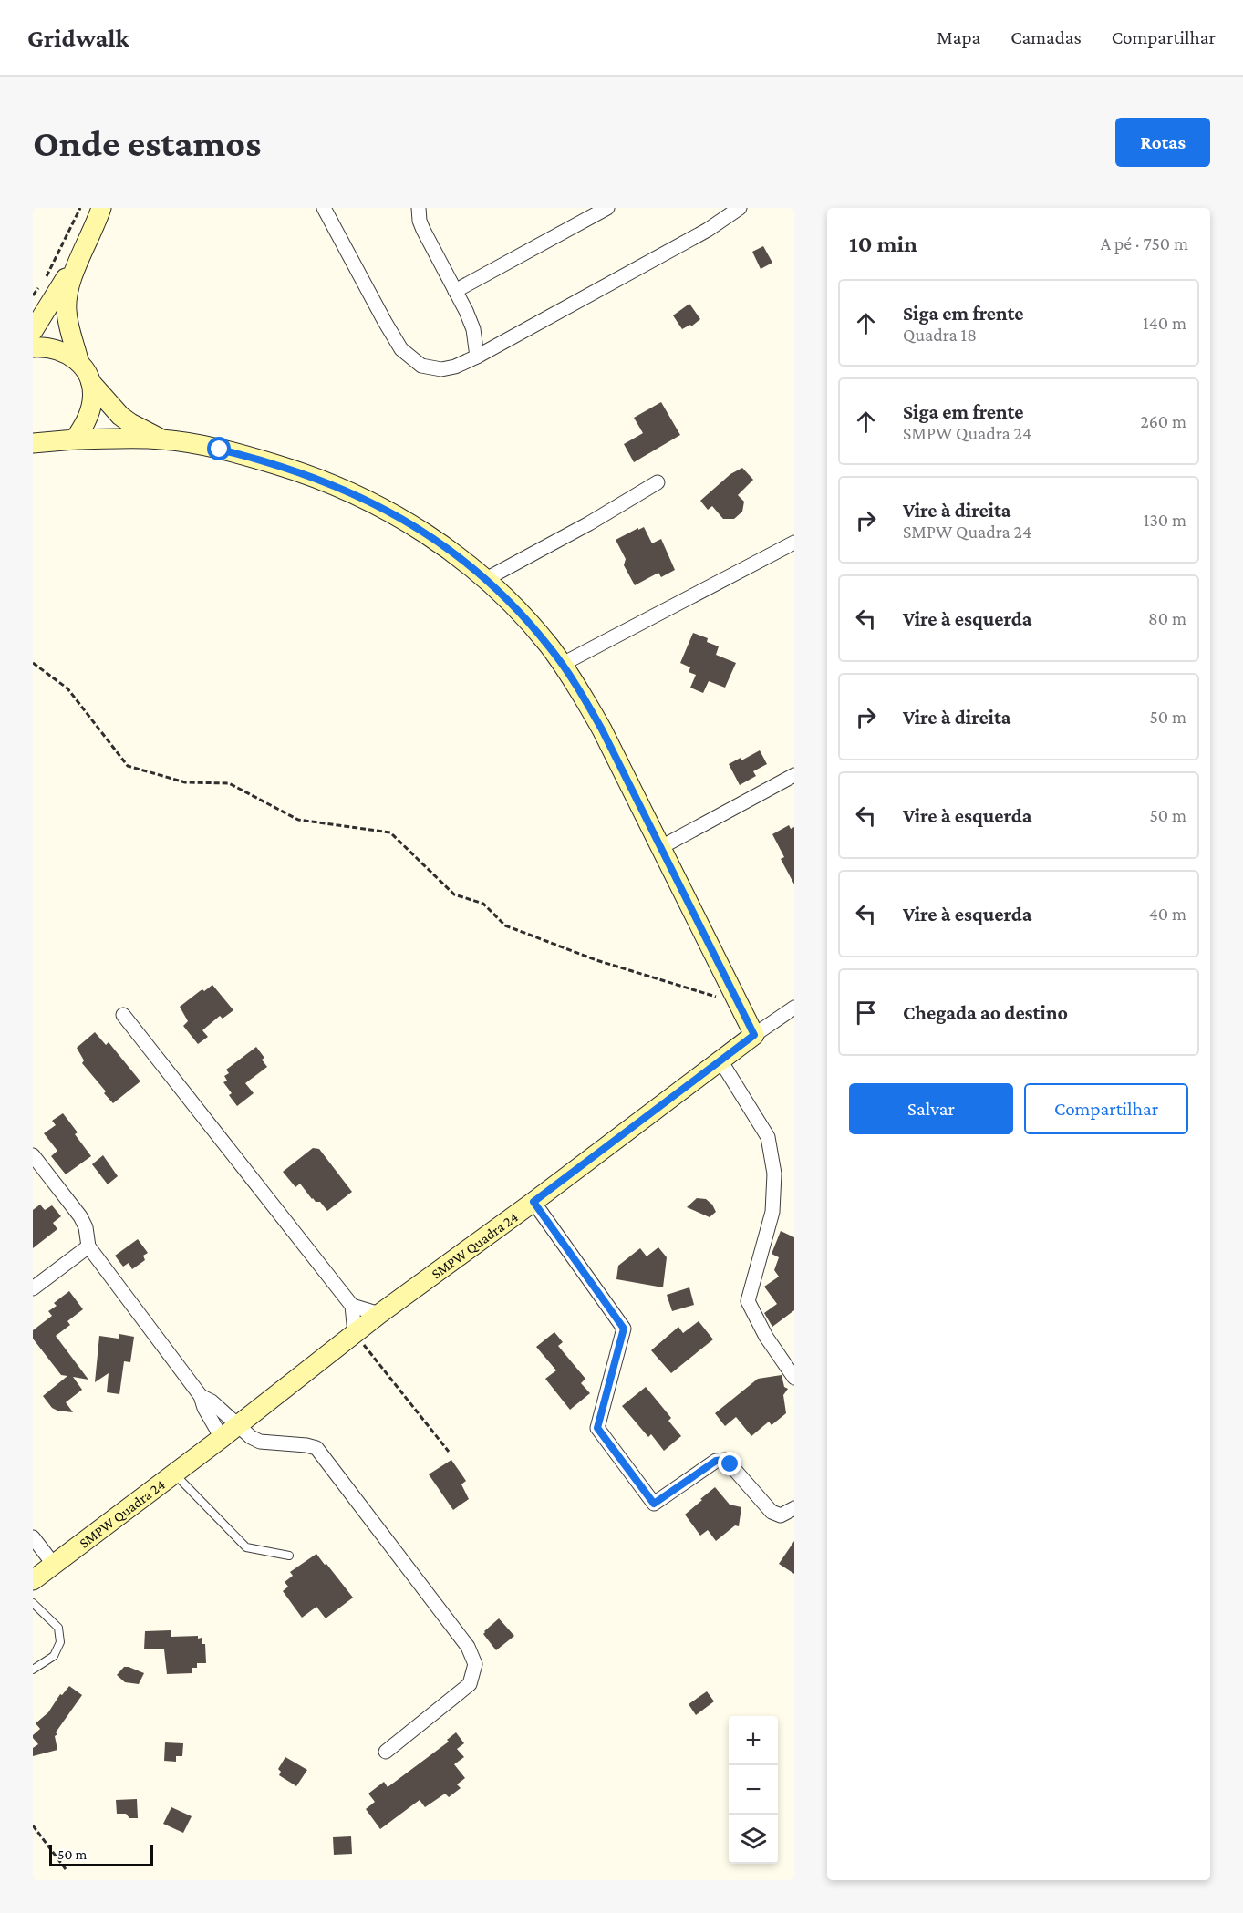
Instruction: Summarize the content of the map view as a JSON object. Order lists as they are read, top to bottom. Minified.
{"streets":{"street":["SMPW Quadra 24"]},"scale_bar":"50 m","page":{"header":"Gridwalk","nav":["Mapa","Camadas","Compartilhar"],"buttons":["Rotas",["Salvar","Compartilhar"]],"title":"Onde estamos","heading":["10 min","A pé · 750 m"],"list":[["Siga em frente","Quadra 18","140 m"],["Siga em frente","SMPW Quadra 24","260 m"],["Vire à direita","SMPW Quadra 24","130 m"],["Vire à esquerda","80 m"],["Vire à direita","50 m"],["Vire à esquerda","50 m"],["Vire à esquerda","40 m"],"Chegada ao destino"],"map_buttons":["+","−"],"scale":"50 m"}}
